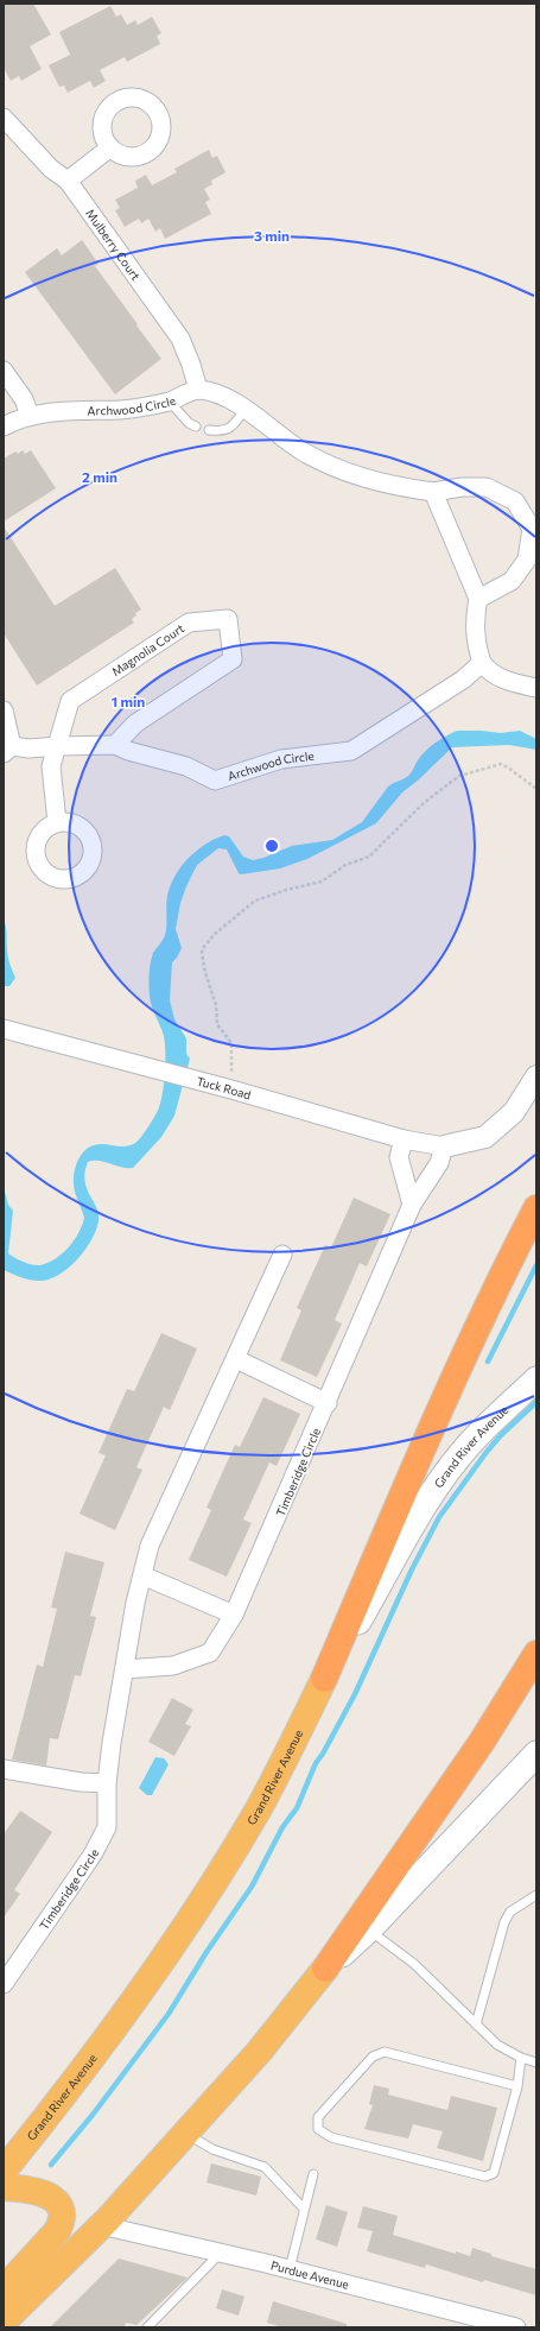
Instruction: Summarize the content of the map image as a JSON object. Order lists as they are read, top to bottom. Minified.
{"streets":{"highway":["Grand River Avenue"],"street":["Mulberry Court","Archwood Circle","Magnolia Court","Tuck Road","Timberidge Circle","Purdue Avenue"]},"crossings":[["Mulberry Court","Archwood Circle"],["Archwood Circle","Magnolia Court"],["Tuck Road","Timberidge Circle"]],"rings":["3 min","2 min","1 min"]}
